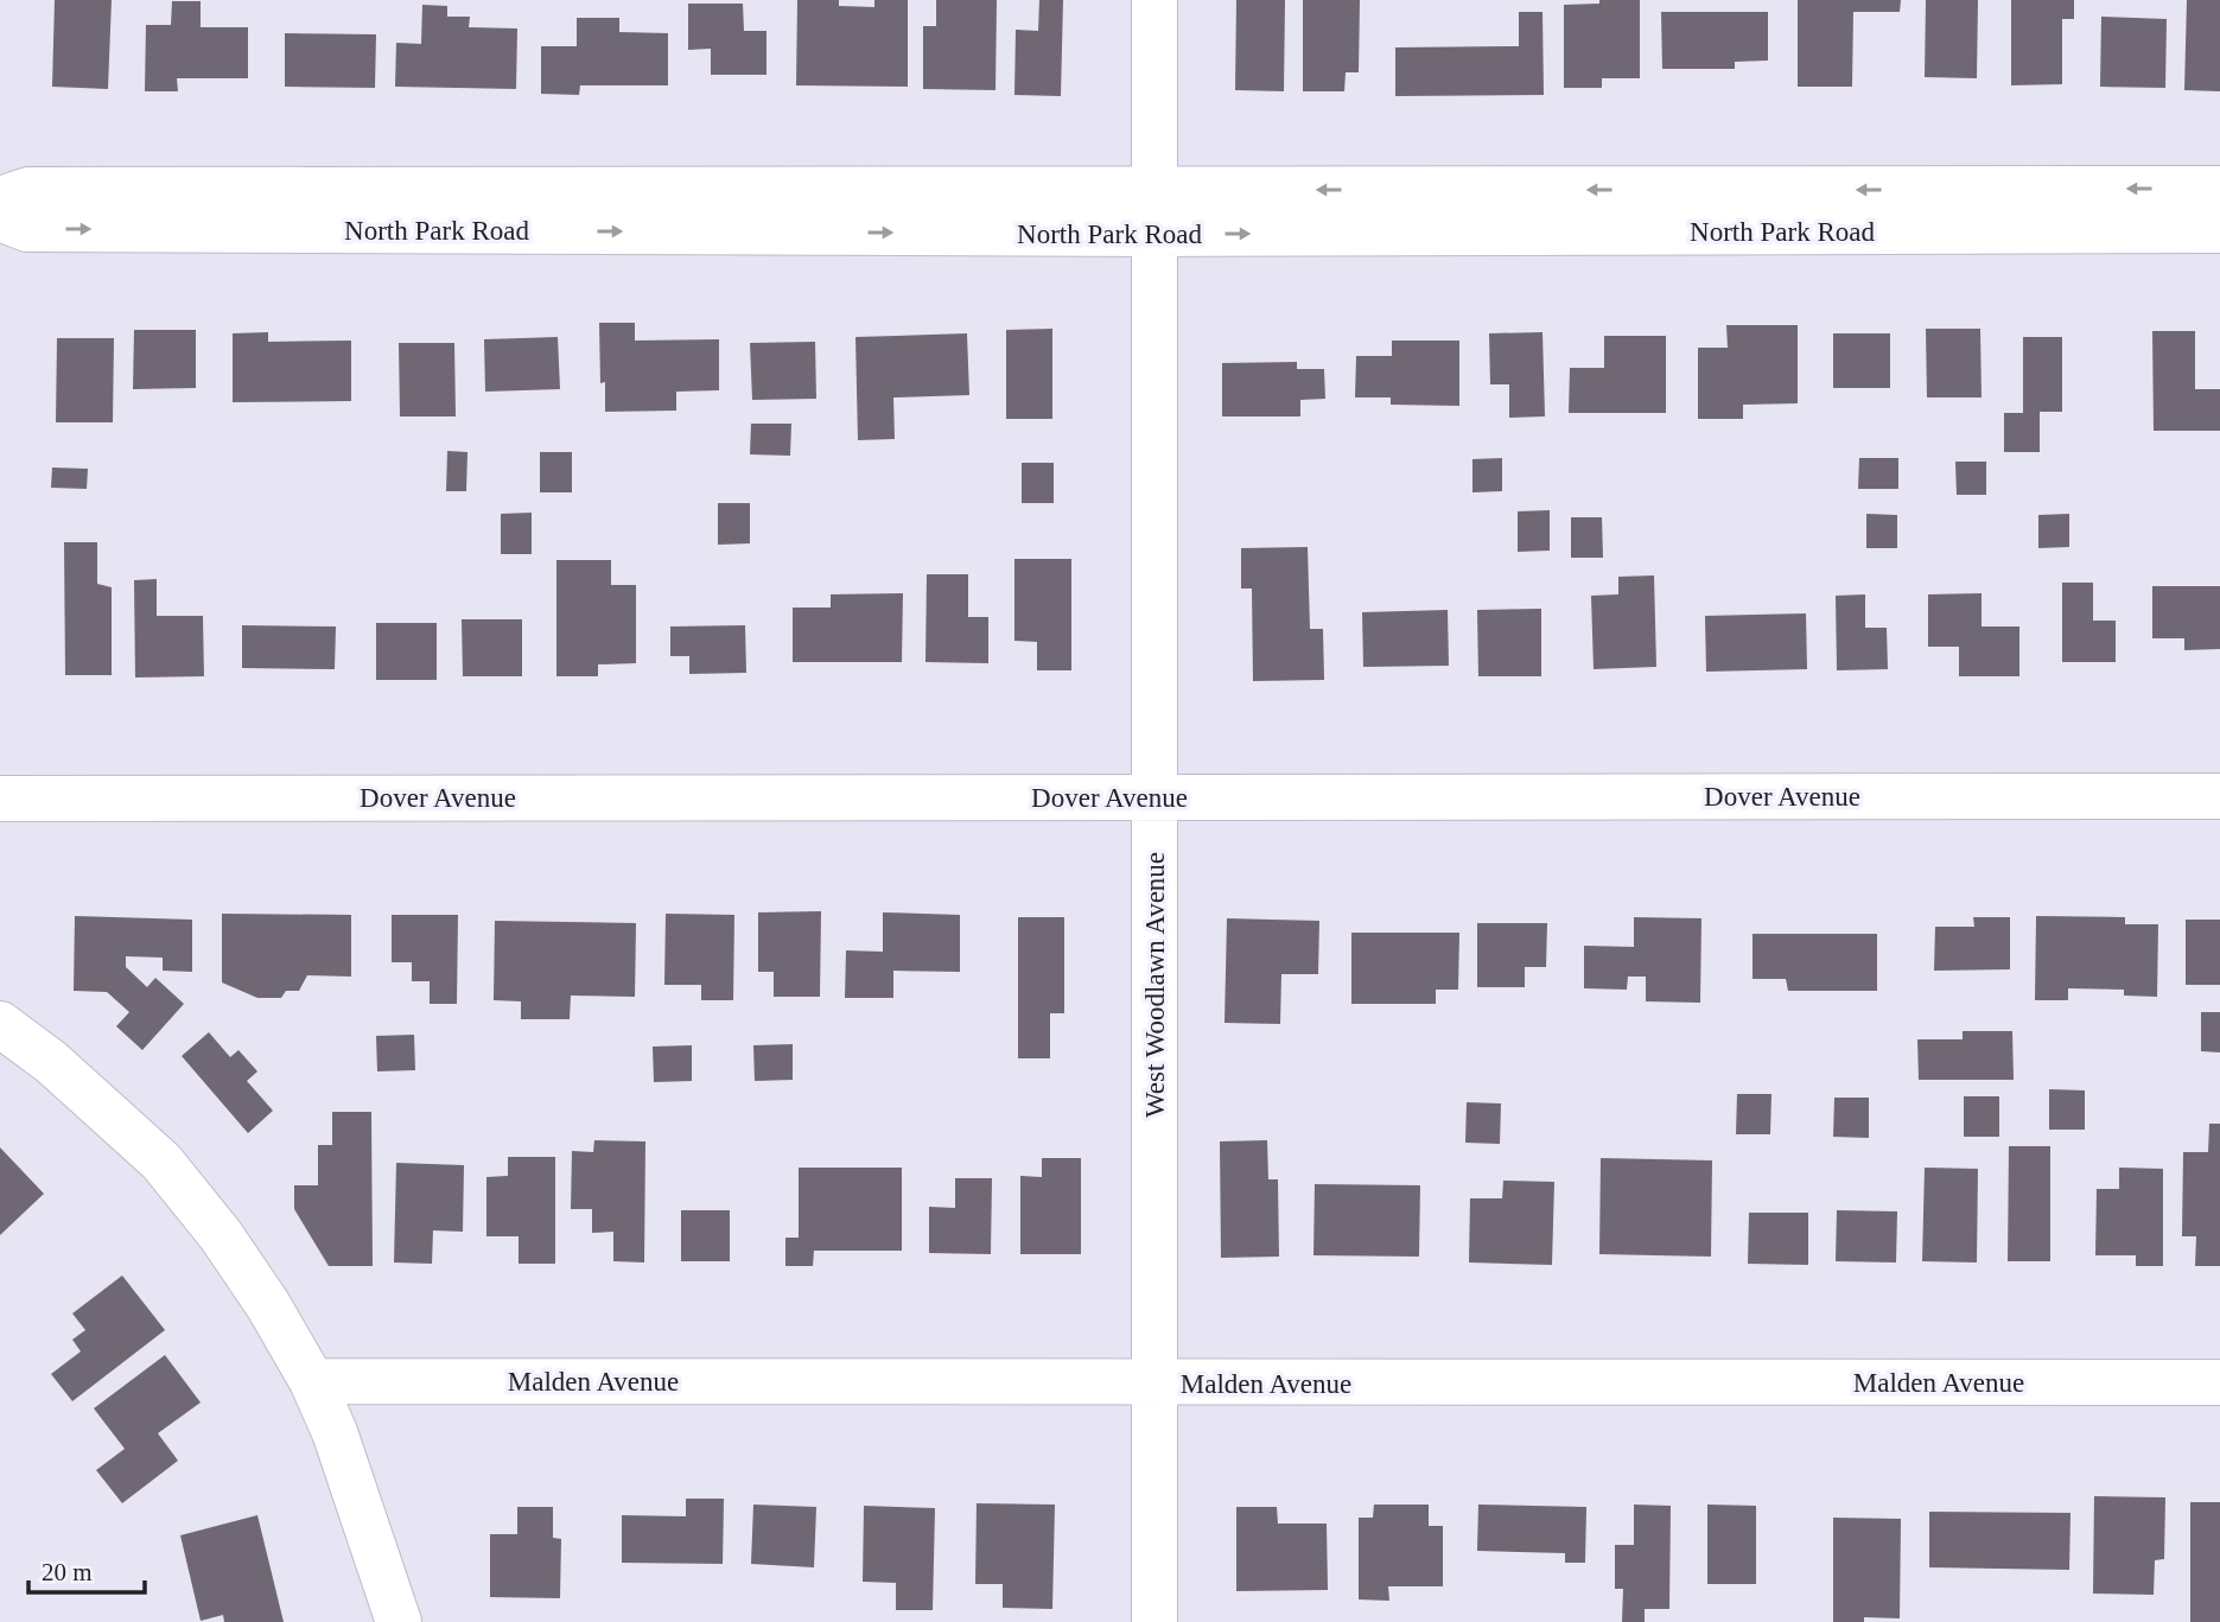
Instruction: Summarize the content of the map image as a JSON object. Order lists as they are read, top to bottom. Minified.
{"streets":{"street":["North Park Road","Dover Avenue","West Woodlawn Avenue","Malden Avenue"]},"crossings":[["North Park Road","West Woodlawn Avenue"],["Dover Avenue","West Woodlawn Avenue"],["West Woodlawn Avenue","Malden Avenue"]],"scale_bar":"20 m"}
